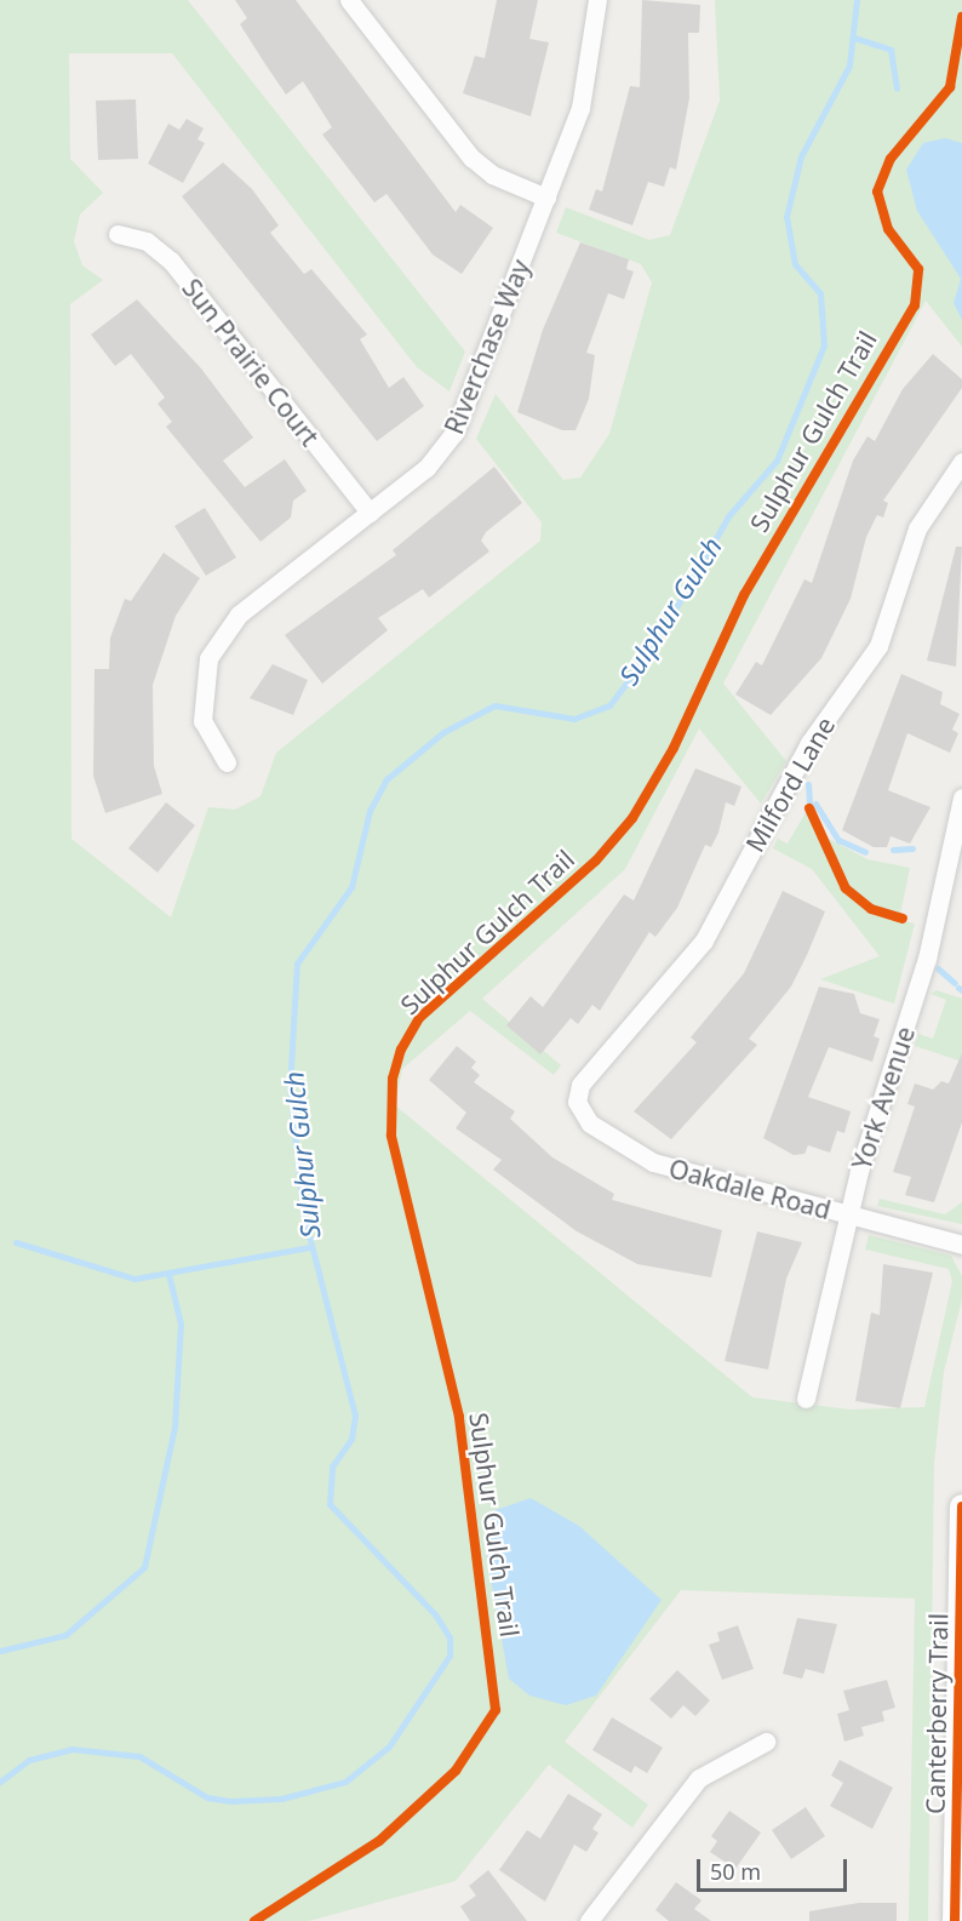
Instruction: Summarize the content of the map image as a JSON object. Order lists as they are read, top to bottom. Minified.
{"streets":{"street":["Riverchase Way","Sun Prairie Court","Milford Lane","York Avenue","Oakdale Road","Canterberry Trail"],"cycle path":["Sulphur Gulch Trail"]},"crossings":[["Riverchase Way","Sun Prairie Court"],["Milford Lane","Oakdale Road"],["York Avenue","Oakdale Road"]],"water":["Sulphur Gulch"],"scale_bar":"50 m"}
